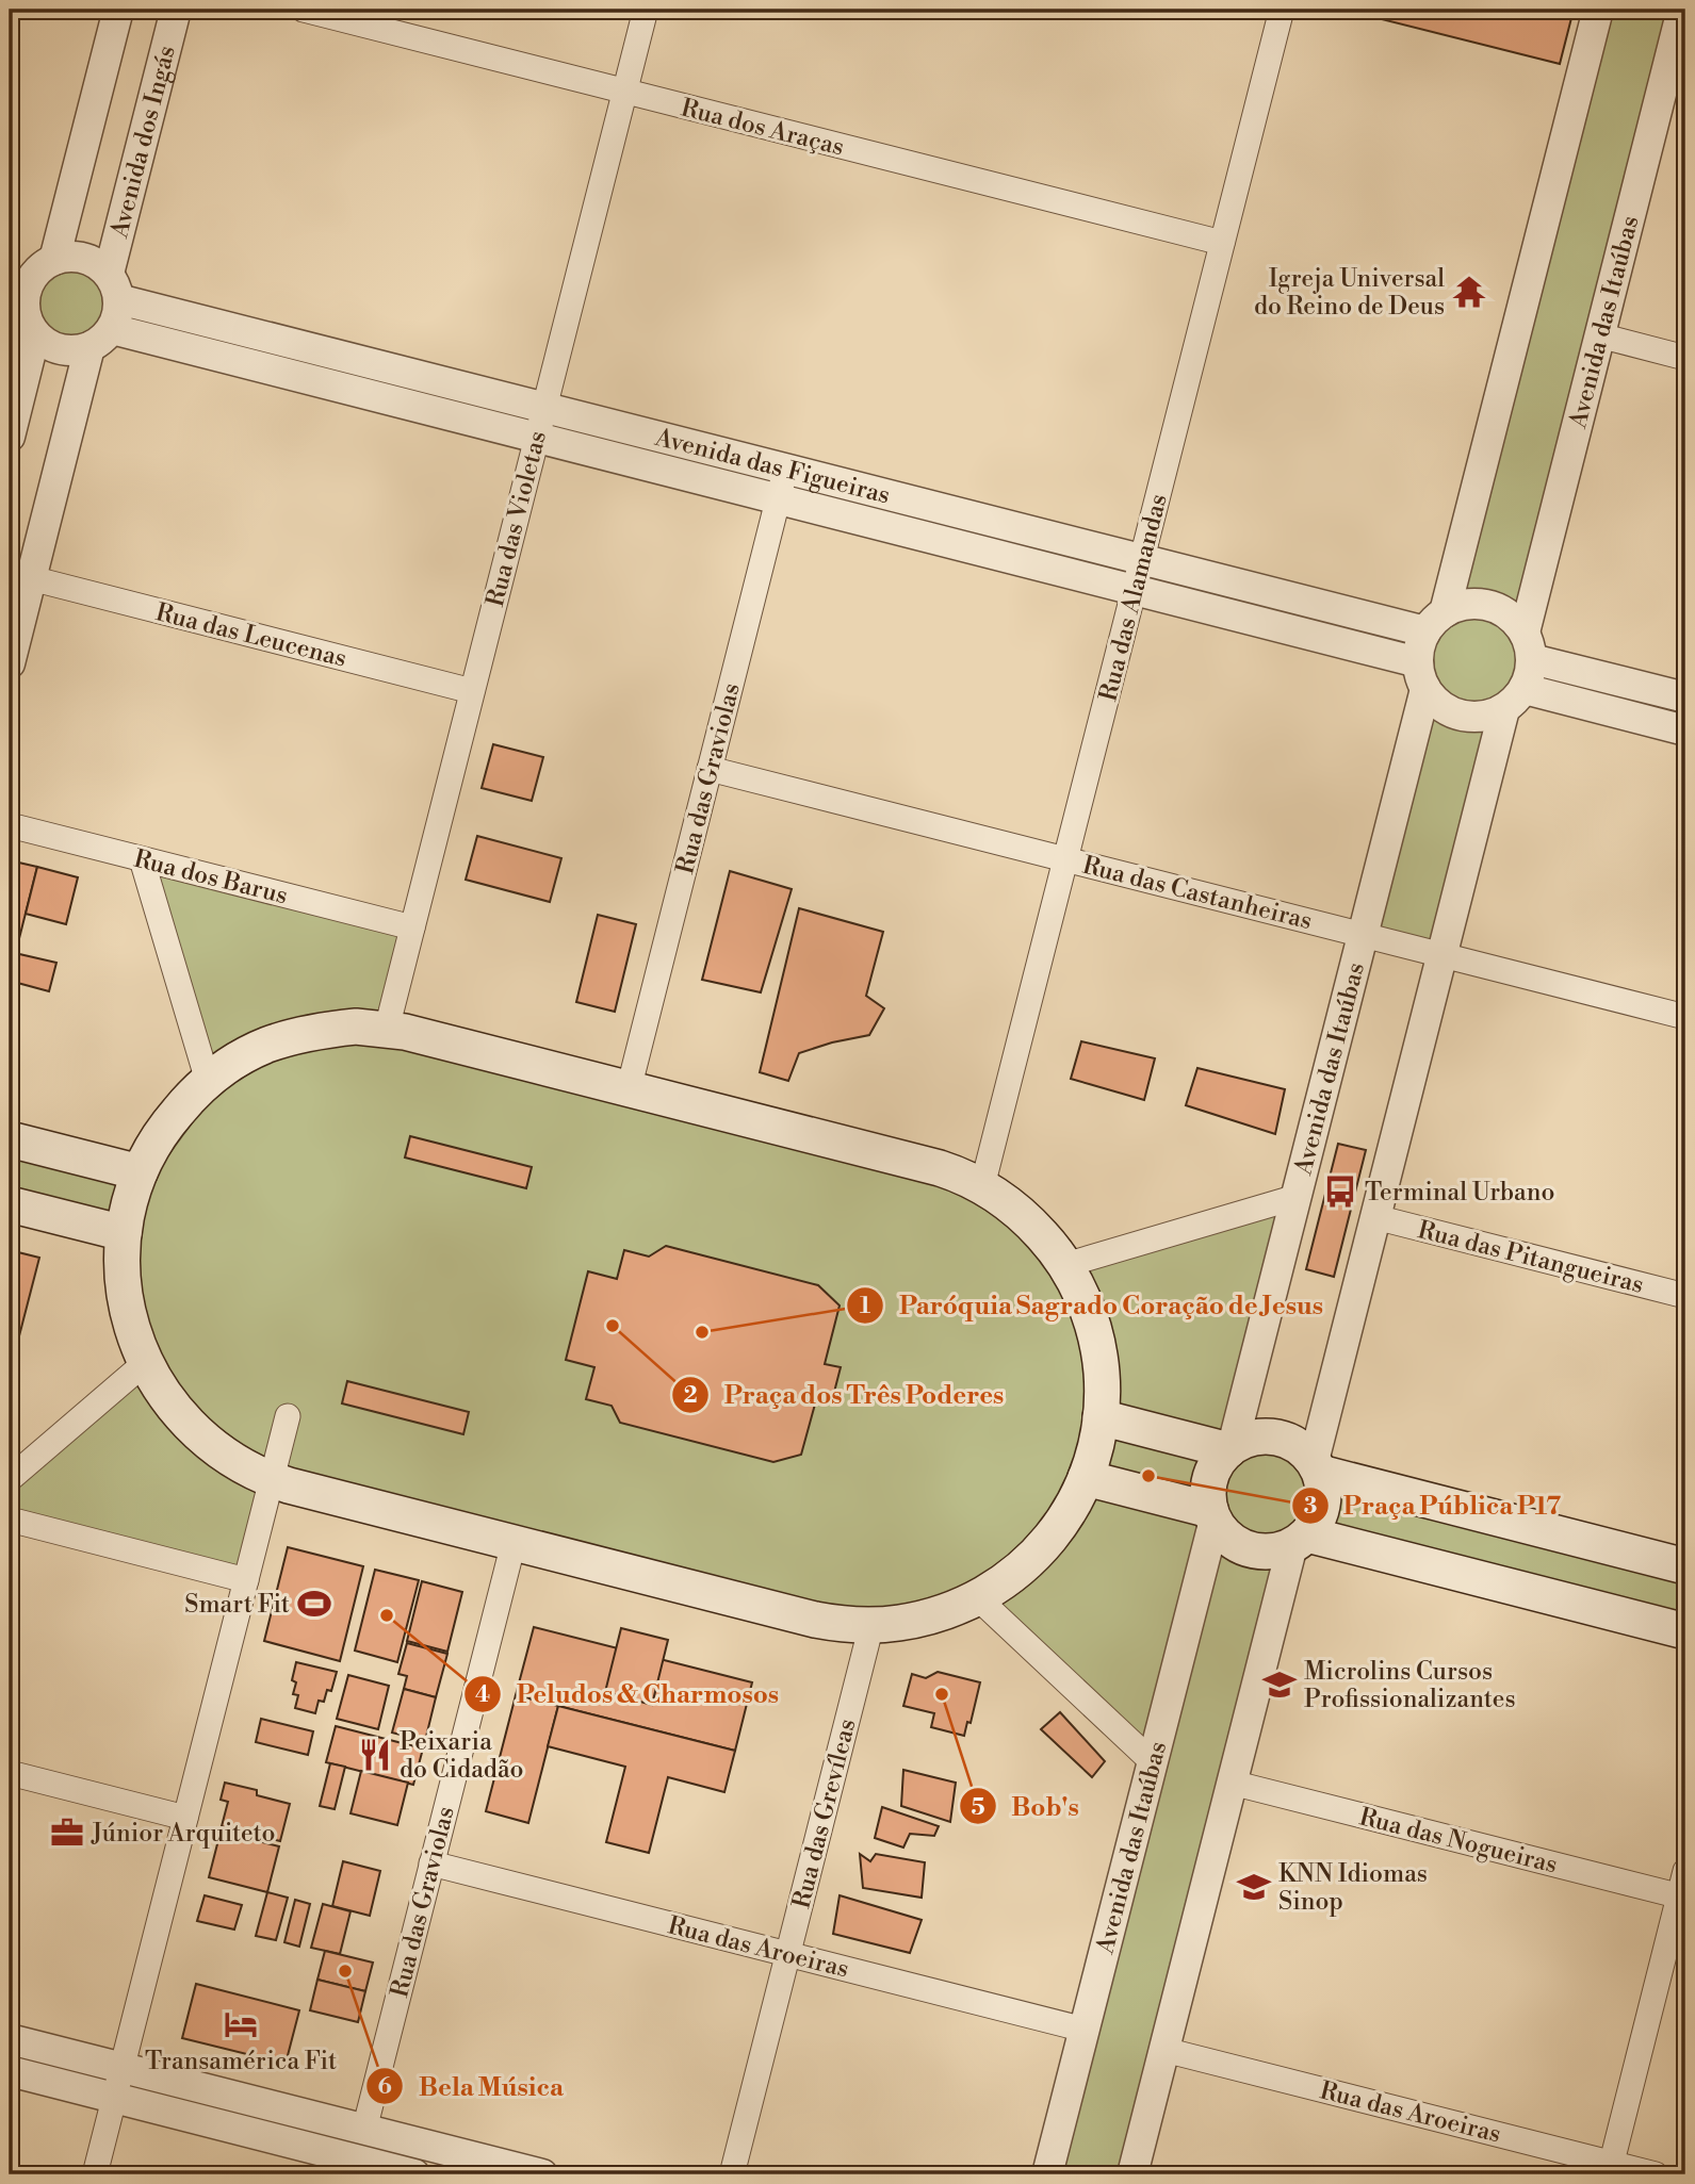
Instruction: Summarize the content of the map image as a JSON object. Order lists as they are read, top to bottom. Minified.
{"streets":{"street":["Rua dos Araças","Avenida dos Ingás","Avenida das Itaúbas","Avenida das Figueiras","Rua das Violetas","Rua das Alamandas","Rua das Leucenas","Rua das Graviolas","Rua dos Barus","Rua das Castanheiras","Rua das Pitangueiras","Rua das Grevíleas","Rua das Nogueiras","Rua das Aroeiras"]},"crossings":[["Rua dos Araças","Rua das Violetas"],["Rua dos Araças","Rua das Alamandas"],["Avenida dos Ingás","Avenida das Figueiras"],["Avenida das Itaúbas","Avenida das Figueiras"],["Avenida das Itaúbas","Rua das Castanheiras"],["Avenida das Itaúbas","Rua das Aroeiras"],["Avenida das Figueiras","Rua das Violetas"],["Avenida das Figueiras","Rua das Alamandas"],["Avenida das Figueiras","Rua das Graviolas"],["Rua das Violetas","Rua das Leucenas"],["Rua das Violetas","Rua dos Barus"],["Rua das Alamandas","Rua das Castanheiras"],["Rua das Graviolas","Rua das Castanheiras"],["Rua das Graviolas","Rua das Aroeiras"],["Rua das Grevíleas","Rua das Aroeiras"]],"places":{"temple":["Igreja Universal do Reino de Deus"],"bus stop":["Terminal Urbano"],"other":["Praça dos Três Poderes","Paróquia Sagrado Coração de Jesus","Praça Pública P17","Peludos & Charmosos","Bob's","Bela Música"],"sports":["Smart Fit"],"school or university":["Microlins Cursos Profissionalizantes","KNN Idiomas Sinop"],"restaurant":["Peixaria do Cidadão"],"office":["Júnior Arquiteto"],"hotel":["Transamérica Fit"]}}
